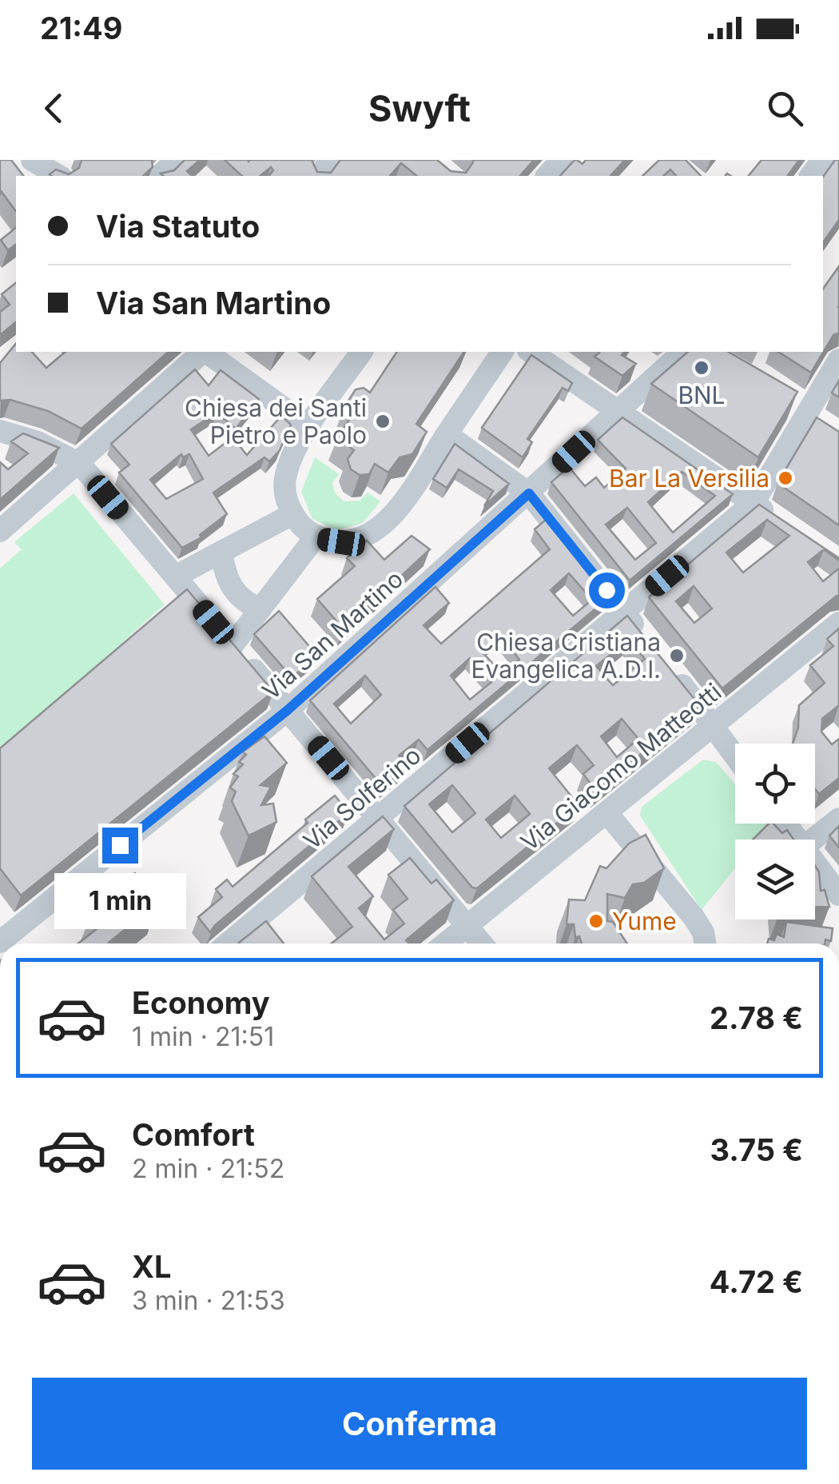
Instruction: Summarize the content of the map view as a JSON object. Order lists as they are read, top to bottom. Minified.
{"streets":{"street":["Via San Martino","Via Giacomo Matteotti","Via Solferino"]},"places":["BNL","Chiesa dei Santi Pietro e Paolo","Bar La Versilia","Chiesa Cristiana Evangelica A.D.I.","Yume"],"page":{"status":"21:49","header":"Swyft","banner":["Via Statuto","Via San Martino"],"bubble":"1 min","list":[{"name":"Economy","note":"1 min · 21:51","value":"2.78 €"},{"name":"Comfort","note":"2 min · 21:52","value":"3.75 €"},{"name":"XL","note":"3 min · 21:53","value":"4.72 €"}],"buttons":"Conferma"}}
